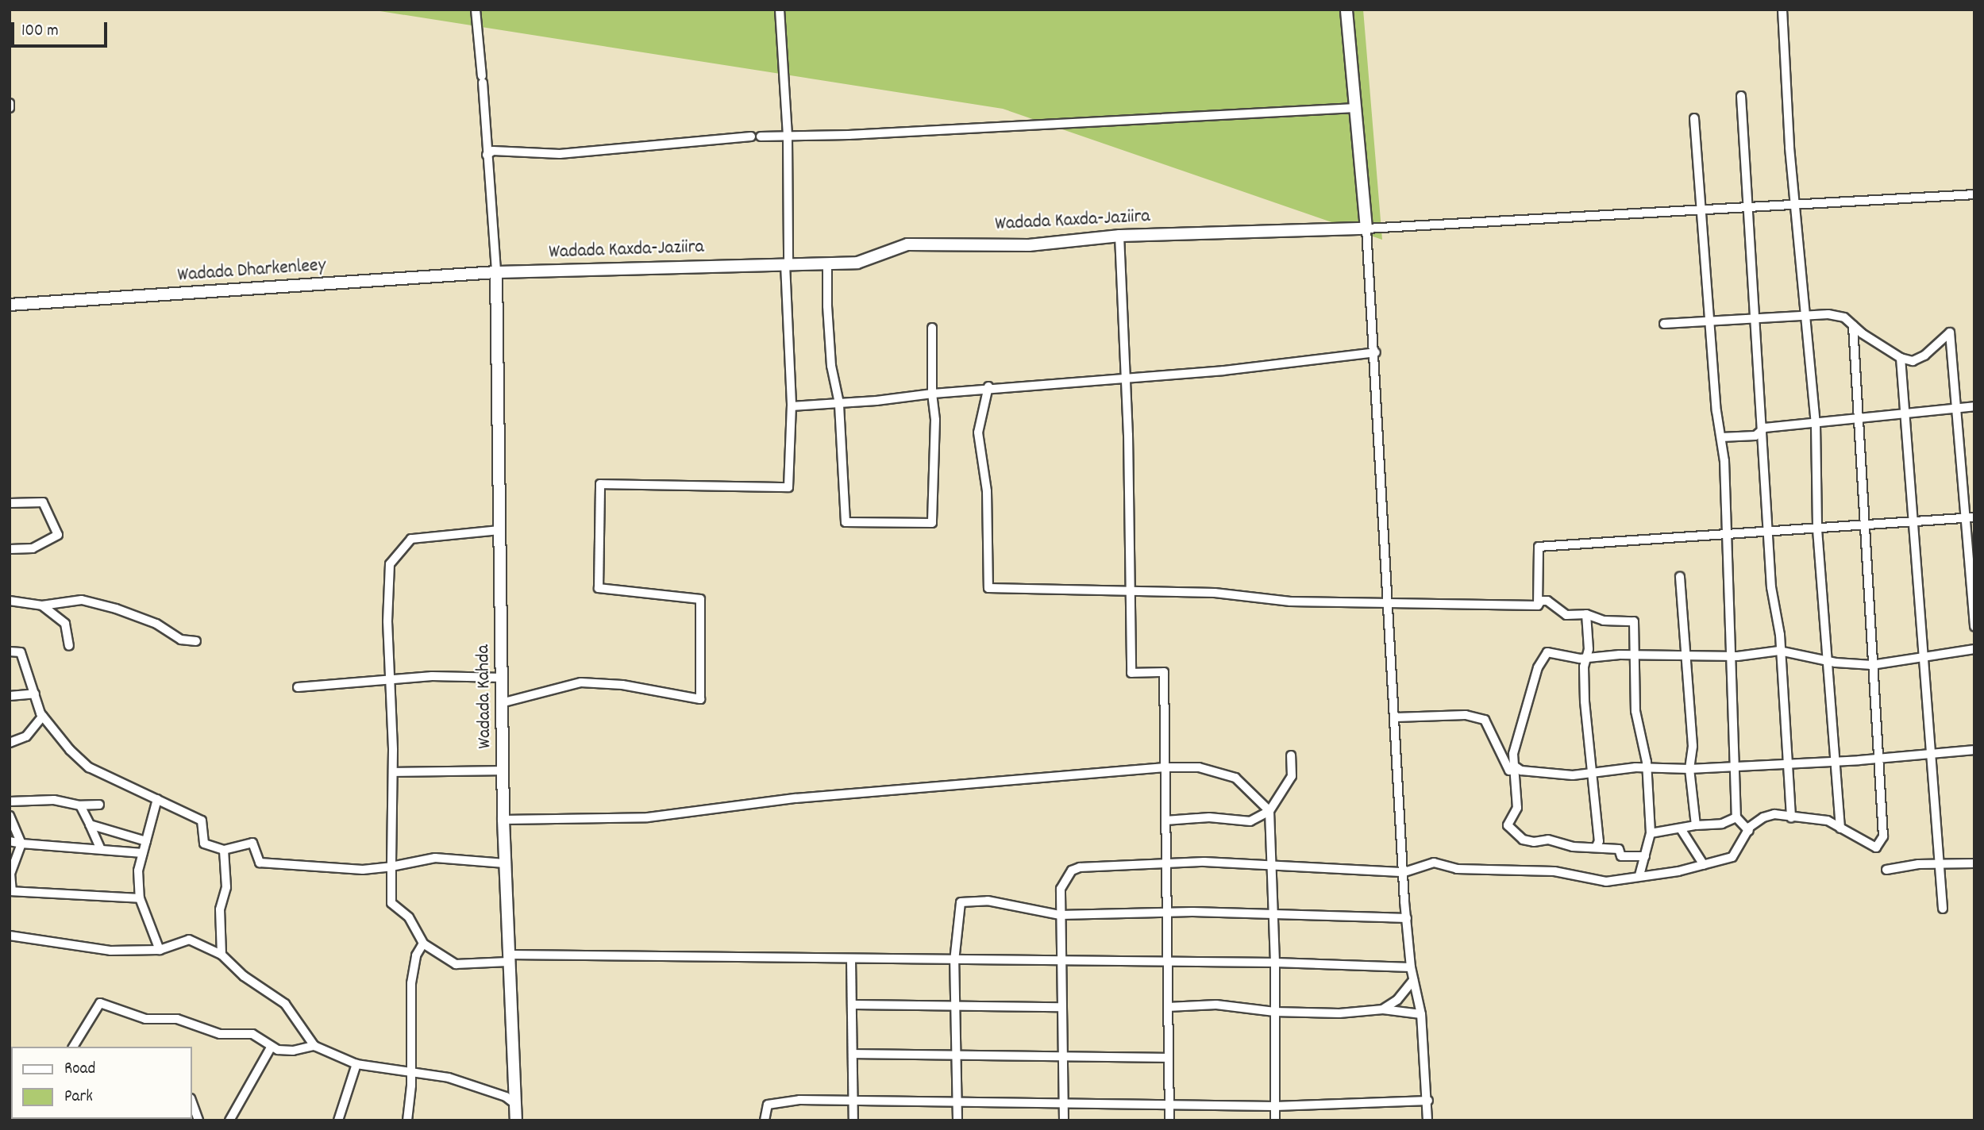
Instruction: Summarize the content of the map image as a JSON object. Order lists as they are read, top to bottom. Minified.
{"streets":{"main road":["Wadada Kaxda-Jaziira","Wadada Dharkenleey","Wadada Kahda"]},"crossings":[["Wadada Kaxda-Jaziira","Wadada Dharkenleey"],["Wadada Kaxda-Jaziira","Wadada Kahda"],["Wadada Dharkenleey","Wadada Kahda"]],"legend":["Road","Park"],"scale_bar":"100 m"}
